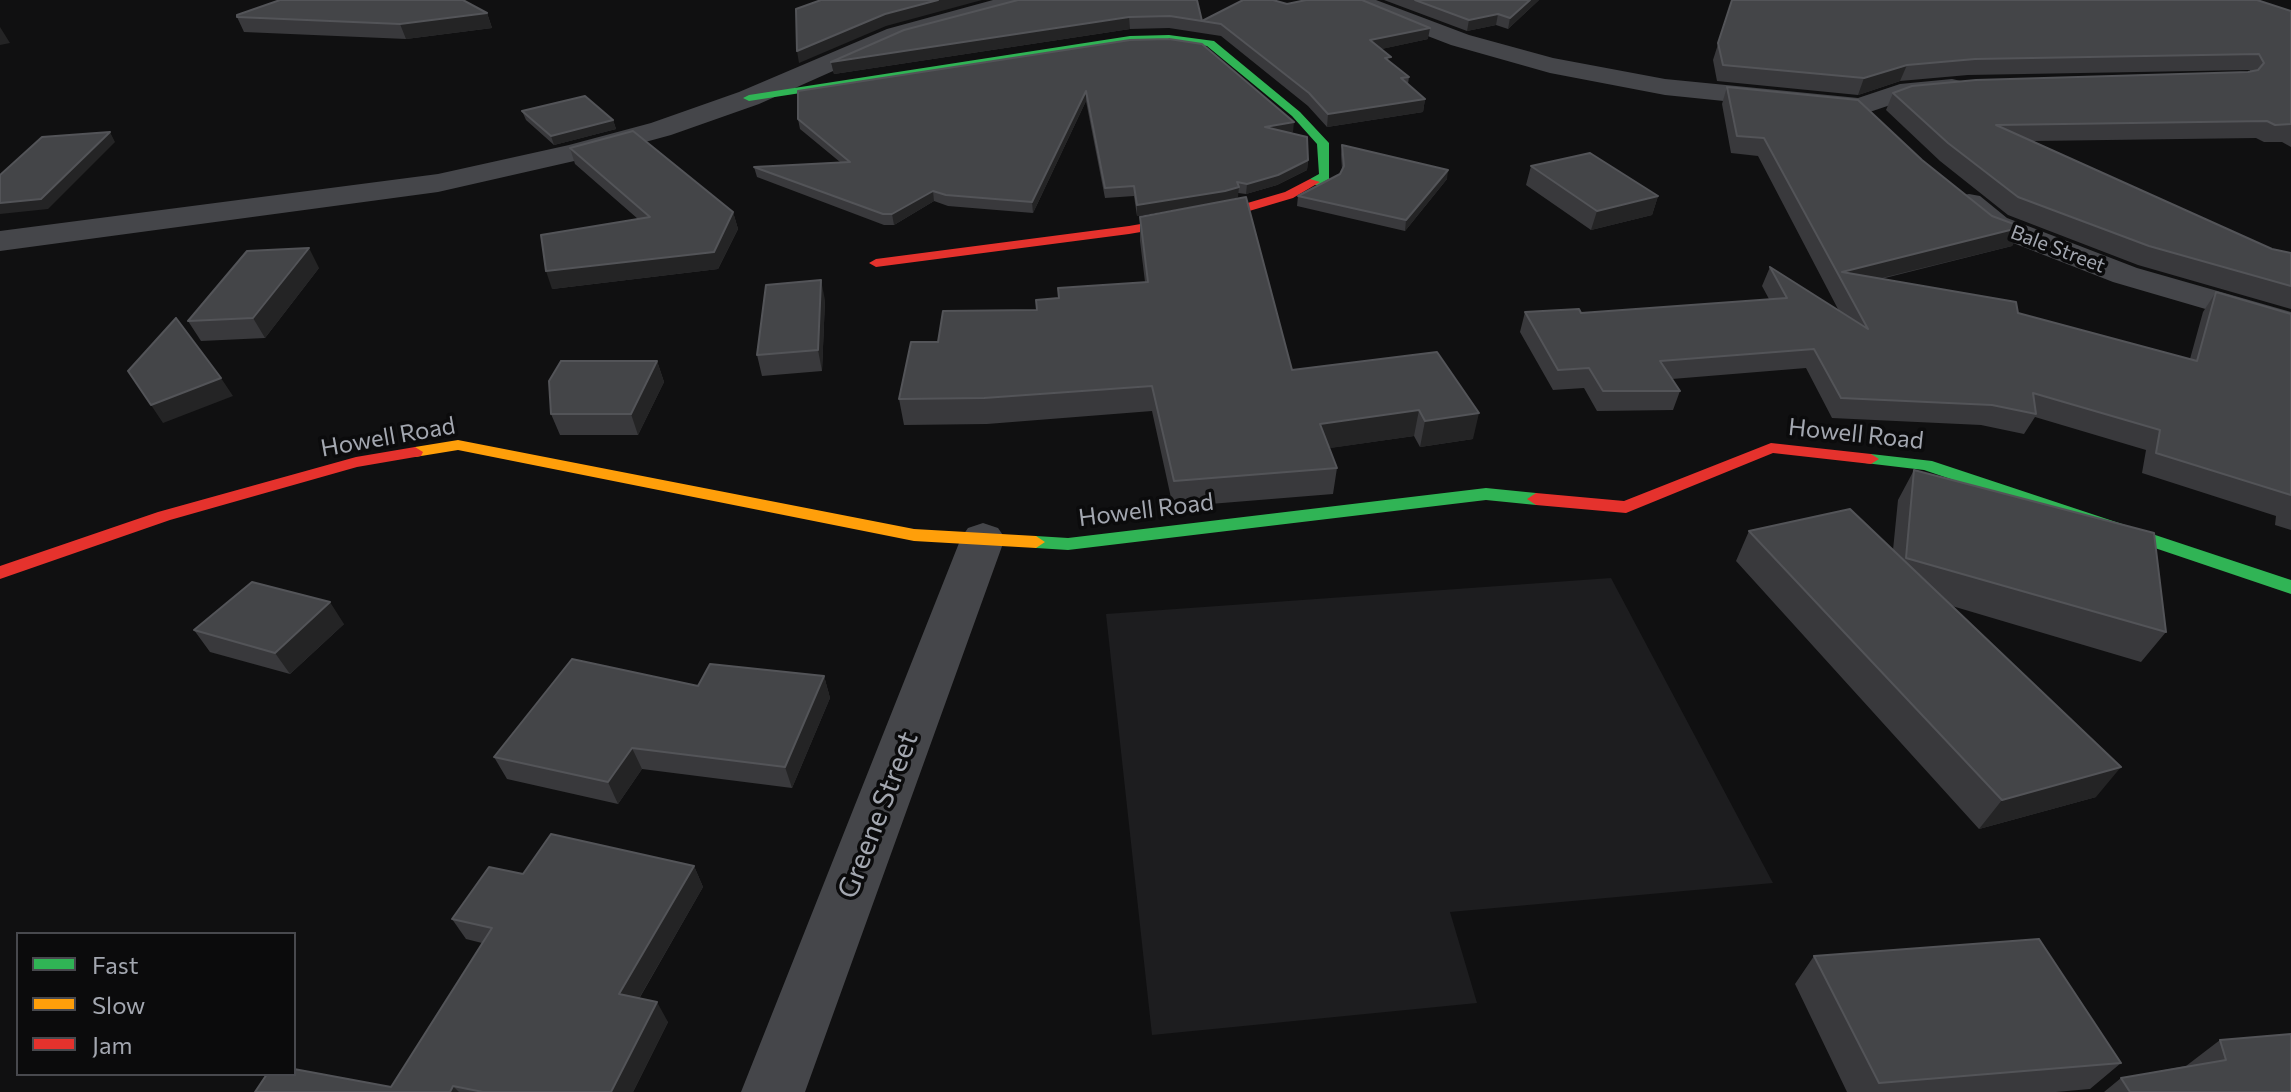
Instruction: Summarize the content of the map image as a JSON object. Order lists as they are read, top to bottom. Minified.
{"streets":{"street":["Bale Street","Howell Road","Greene Street"]},"crossings":[["Howell Road","Greene Street"]],"legend":["Fast","Slow","Jam"]}
